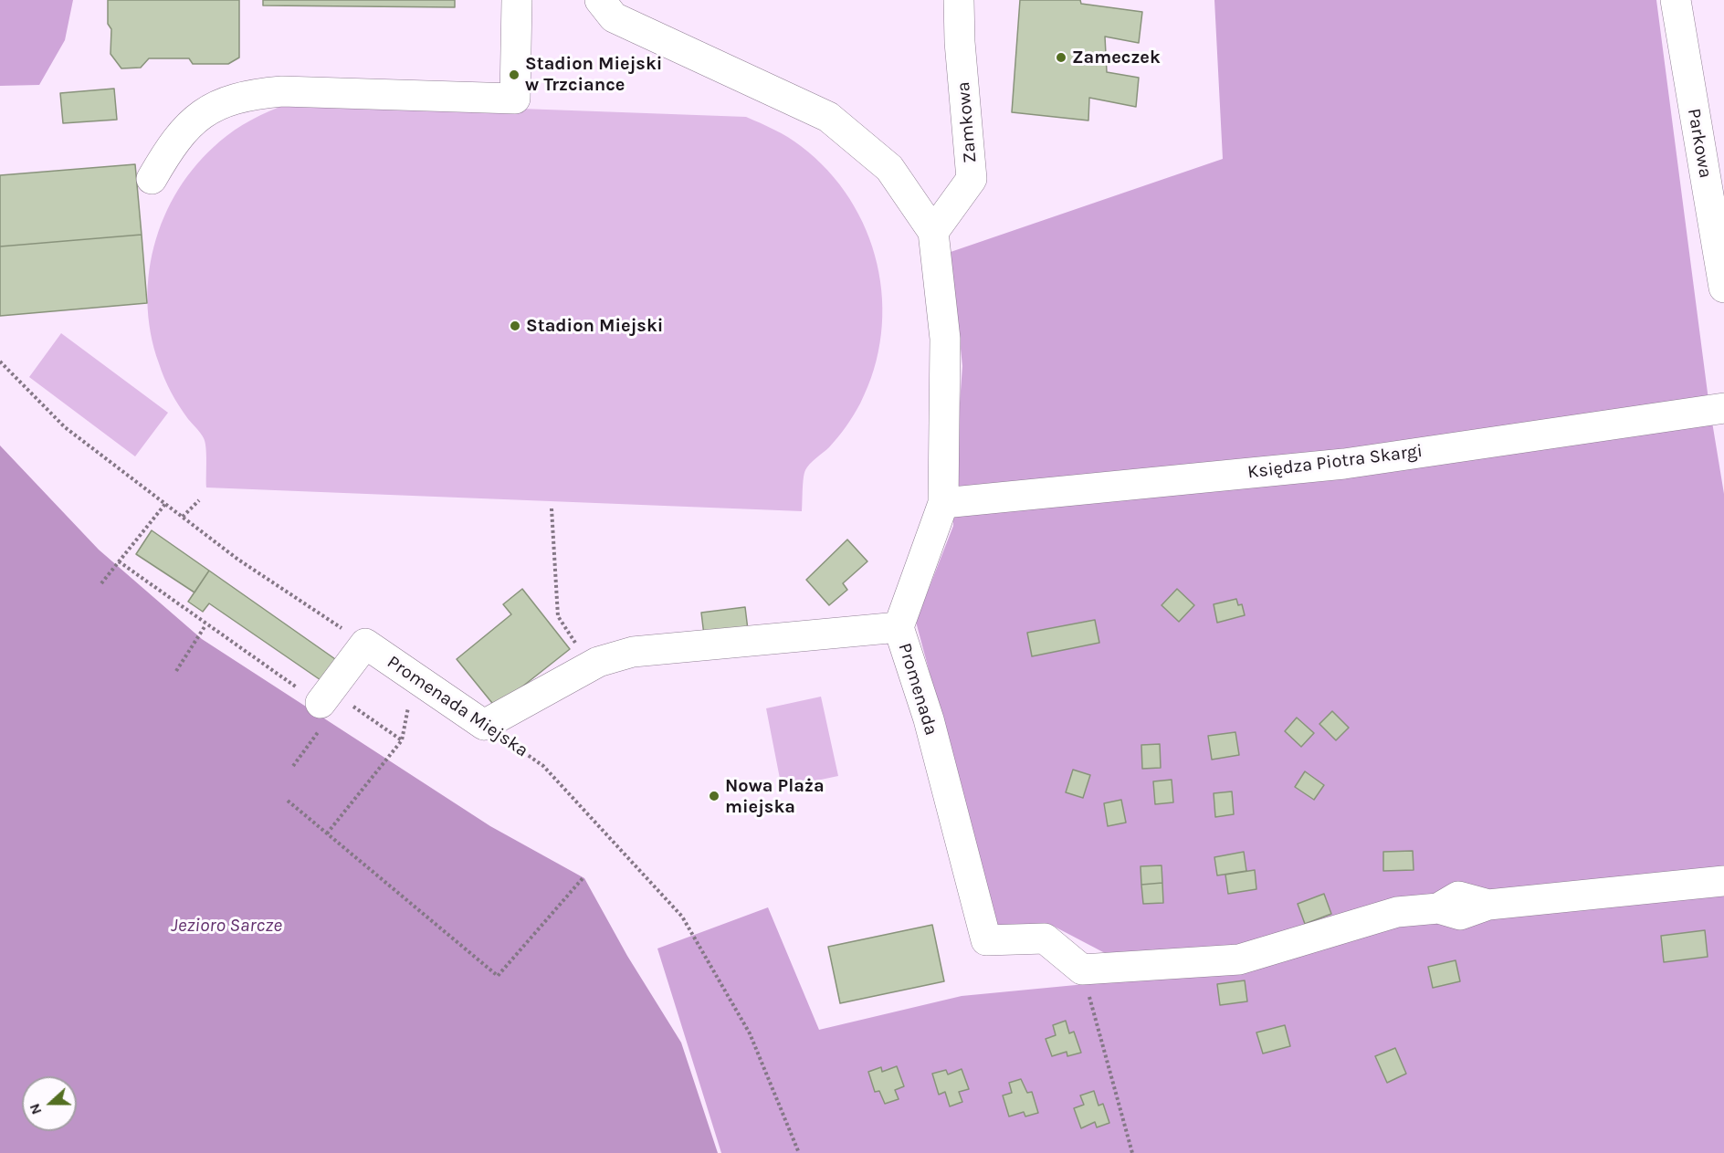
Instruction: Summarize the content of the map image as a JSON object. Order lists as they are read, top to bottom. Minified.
{"streets":{"street":["Zamkowa","Parkowa","Księdza Piotra Skargi","Promenada","Promenada Miejska"]},"crossings":[["Promenada","Promenada Miejska"]],"water":["Jezioro Sarcze"],"places":["Zameczek","Stadion Miejski w Trzciance","Stadion Miejski","Nowa Plaża miejska"],"north":"left"}
